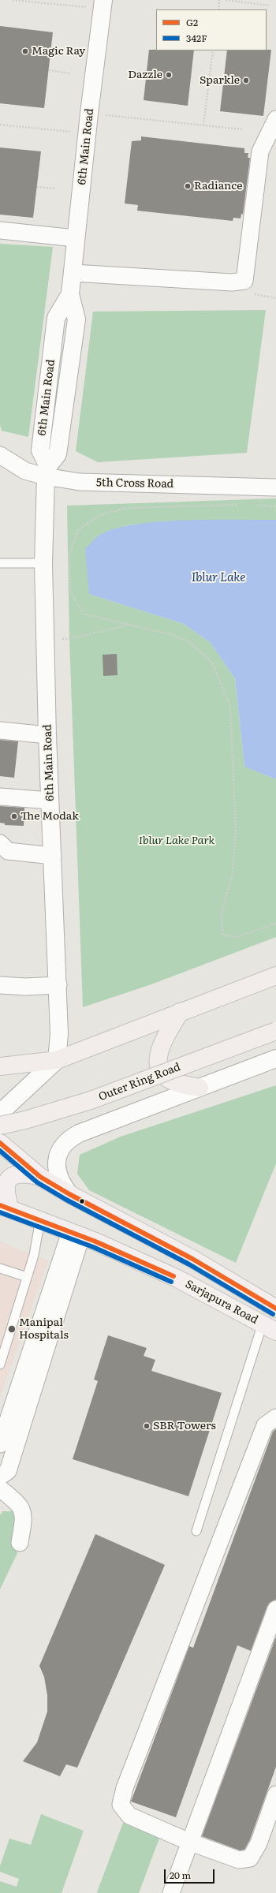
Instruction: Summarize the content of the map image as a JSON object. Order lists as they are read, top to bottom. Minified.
{"streets":{"highway":["Outer Ring Road"],"main road":["Sarjapura Road"],"street":["6th Main Road","5th Cross Road"]},"crossings":[["6th Main Road","5th Cross Road"]],"water":["Iblur Lake"],"parks":["Iblur Lake Park"],"places":["Magic Ray","Dazzle","Sparkle","Radiance","The Modak","Manipal Hospitals","SBR Towers"],"lines":["transit line G2","transit line 342F"],"legend":["G2","342F"],"scale_bar":"20 m"}
